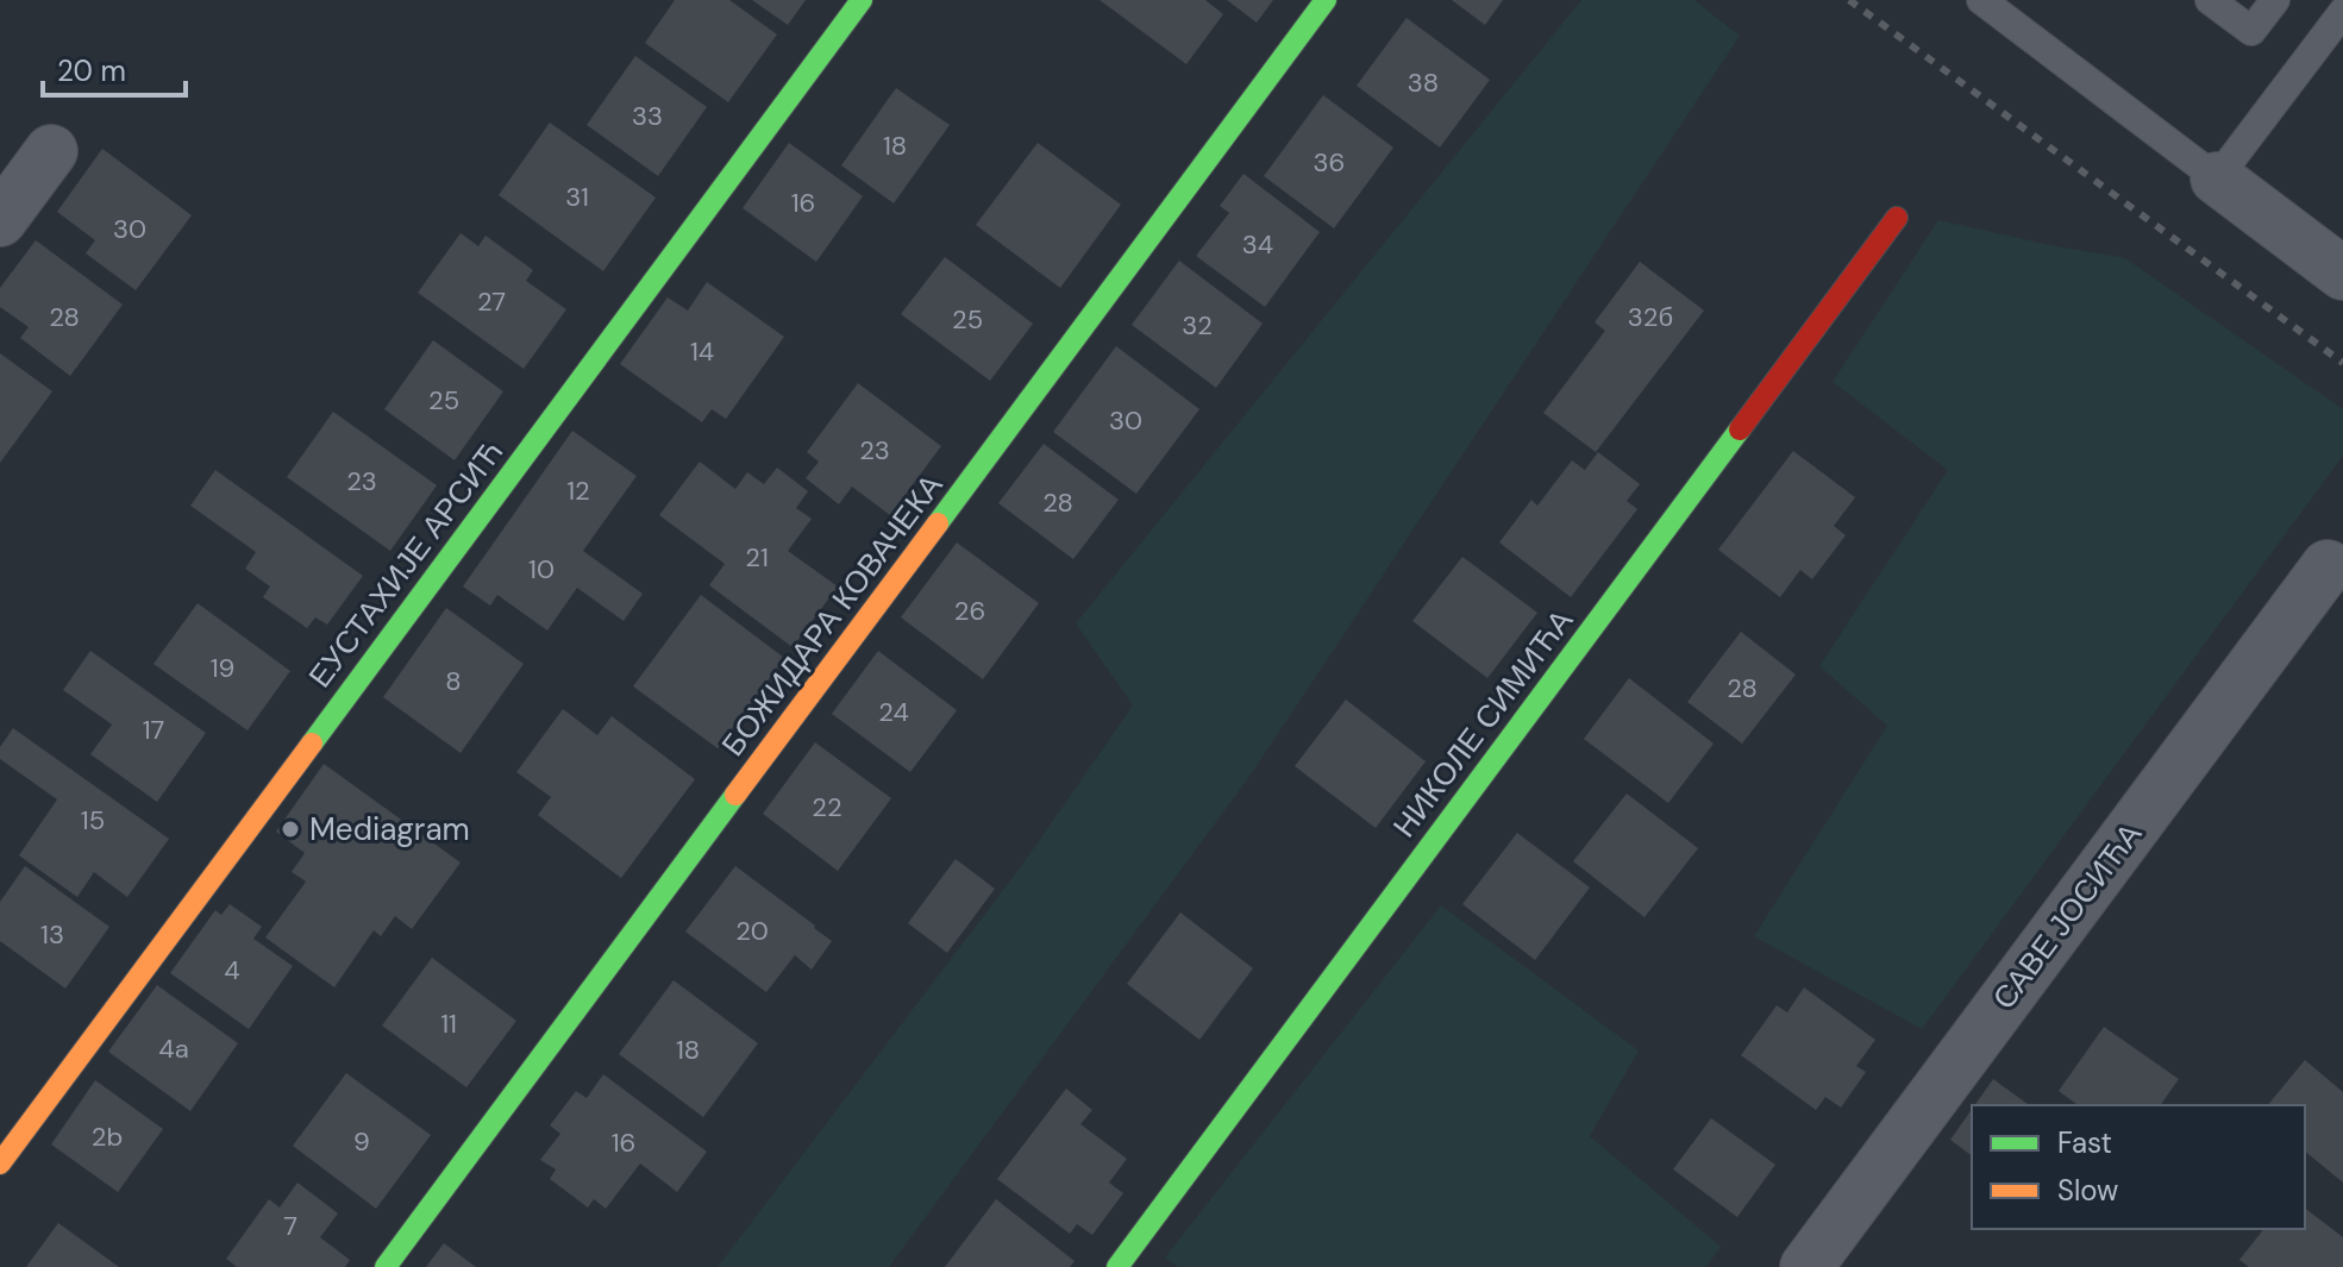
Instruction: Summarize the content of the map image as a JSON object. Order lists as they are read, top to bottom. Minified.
{"streets":{"street":["ЕУСТАХИЈЕ АРСИЋ","БОЖИДАРА КОВАЧЕКА","НИКОЛЕ СИМИЋА","САВЕ ЈОСИЋА"]},"places":["Mediagram"],"house_numbers":["38","33","18","36","31","16","30","34","27","28","32б","25","32","14","25","30","23","23","12","28","21","10","26","19","8","28","24","17","22","15","20","13","4","11","4a","18","2b","9","16","7"],"legend":["Fast","Slow"],"scale_bar":"20 m"}
